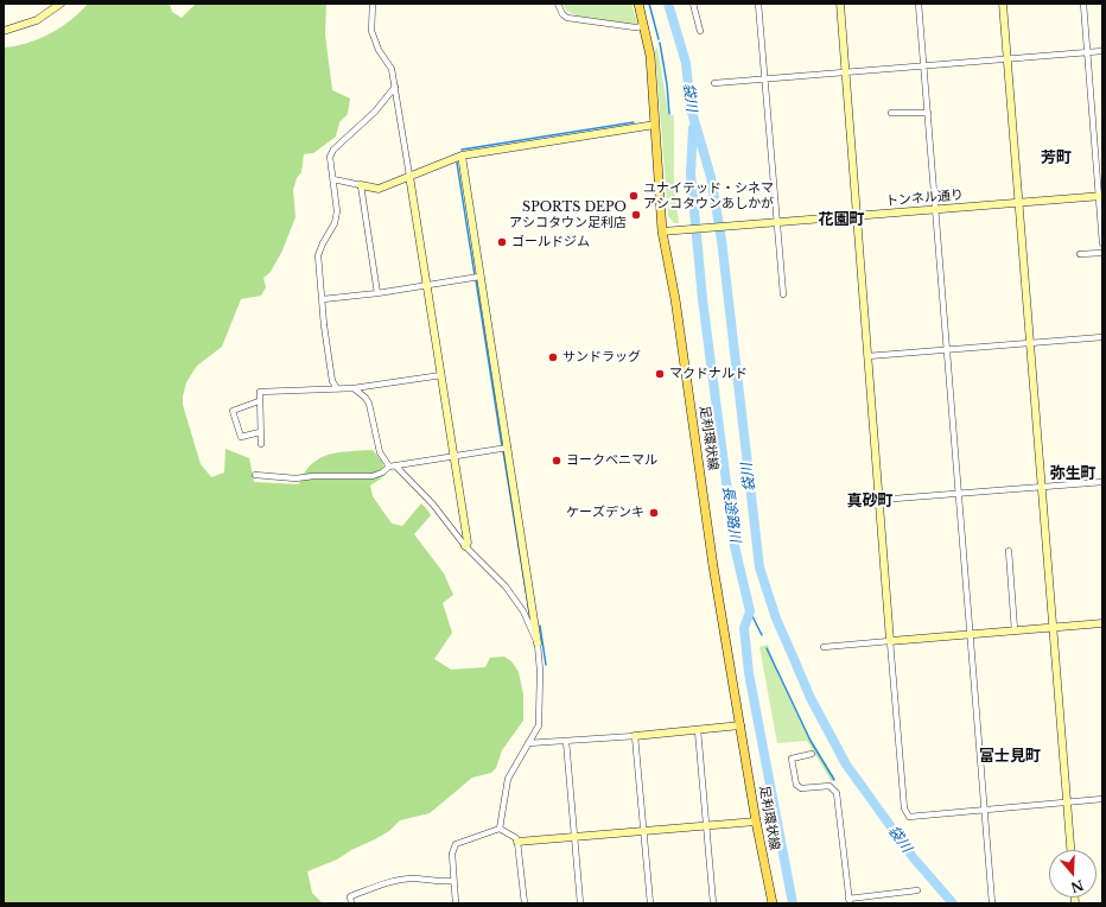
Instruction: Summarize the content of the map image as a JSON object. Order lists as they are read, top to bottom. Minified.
{"streets":{"main road":["足利環状線"],"street":["トンネル通り"]},"crossings":[["トンネル通り","足利環状線"]],"districts":["芳町","花園町","弥生町","真砂町","富士見町"],"water":["袋川","長途路川"],"places":["ユナイテッド・シネマ アシコタウンあしかが","SPORTS DEPO アシコタウン足利店","ゴールドジム","サンドラッグ","マクドナルド","ヨークベニマル","ケーズデンキ"],"north":"bottom"}
